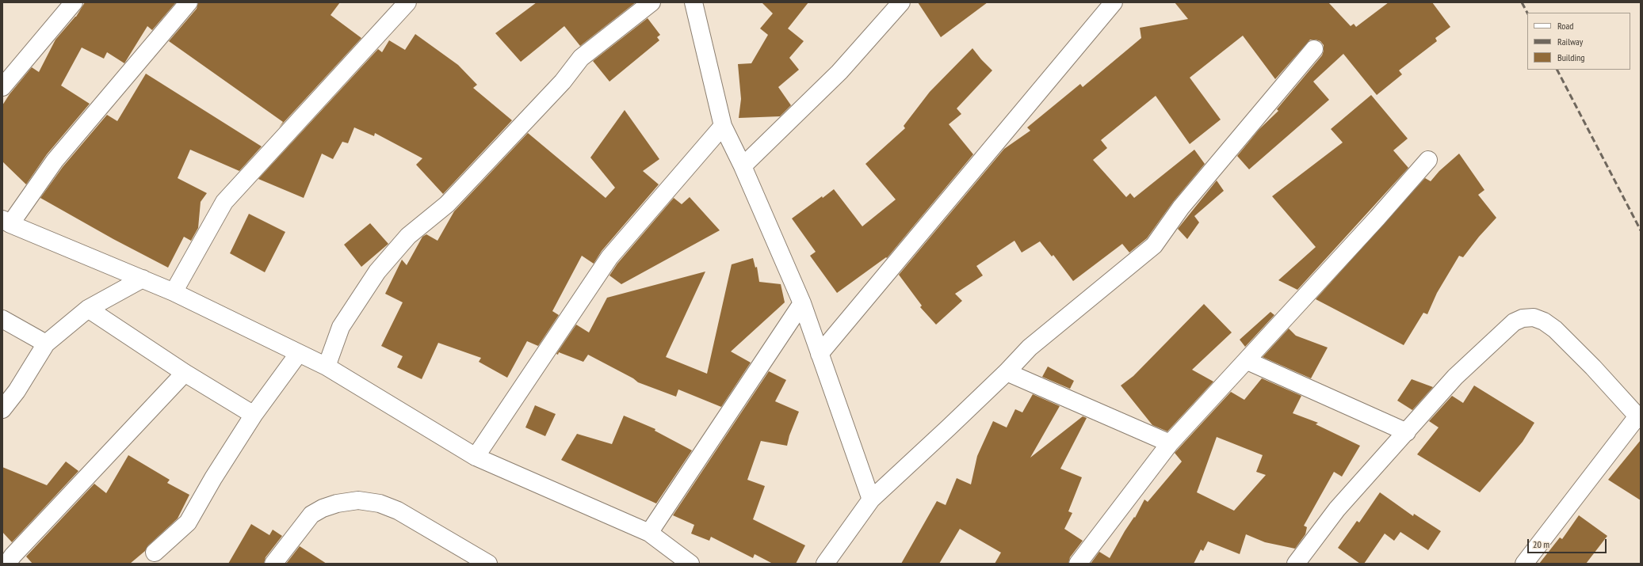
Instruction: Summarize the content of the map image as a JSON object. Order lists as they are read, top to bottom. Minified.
{"legend":["Road","Railway","Building"],"scale_bar":"20 m"}
